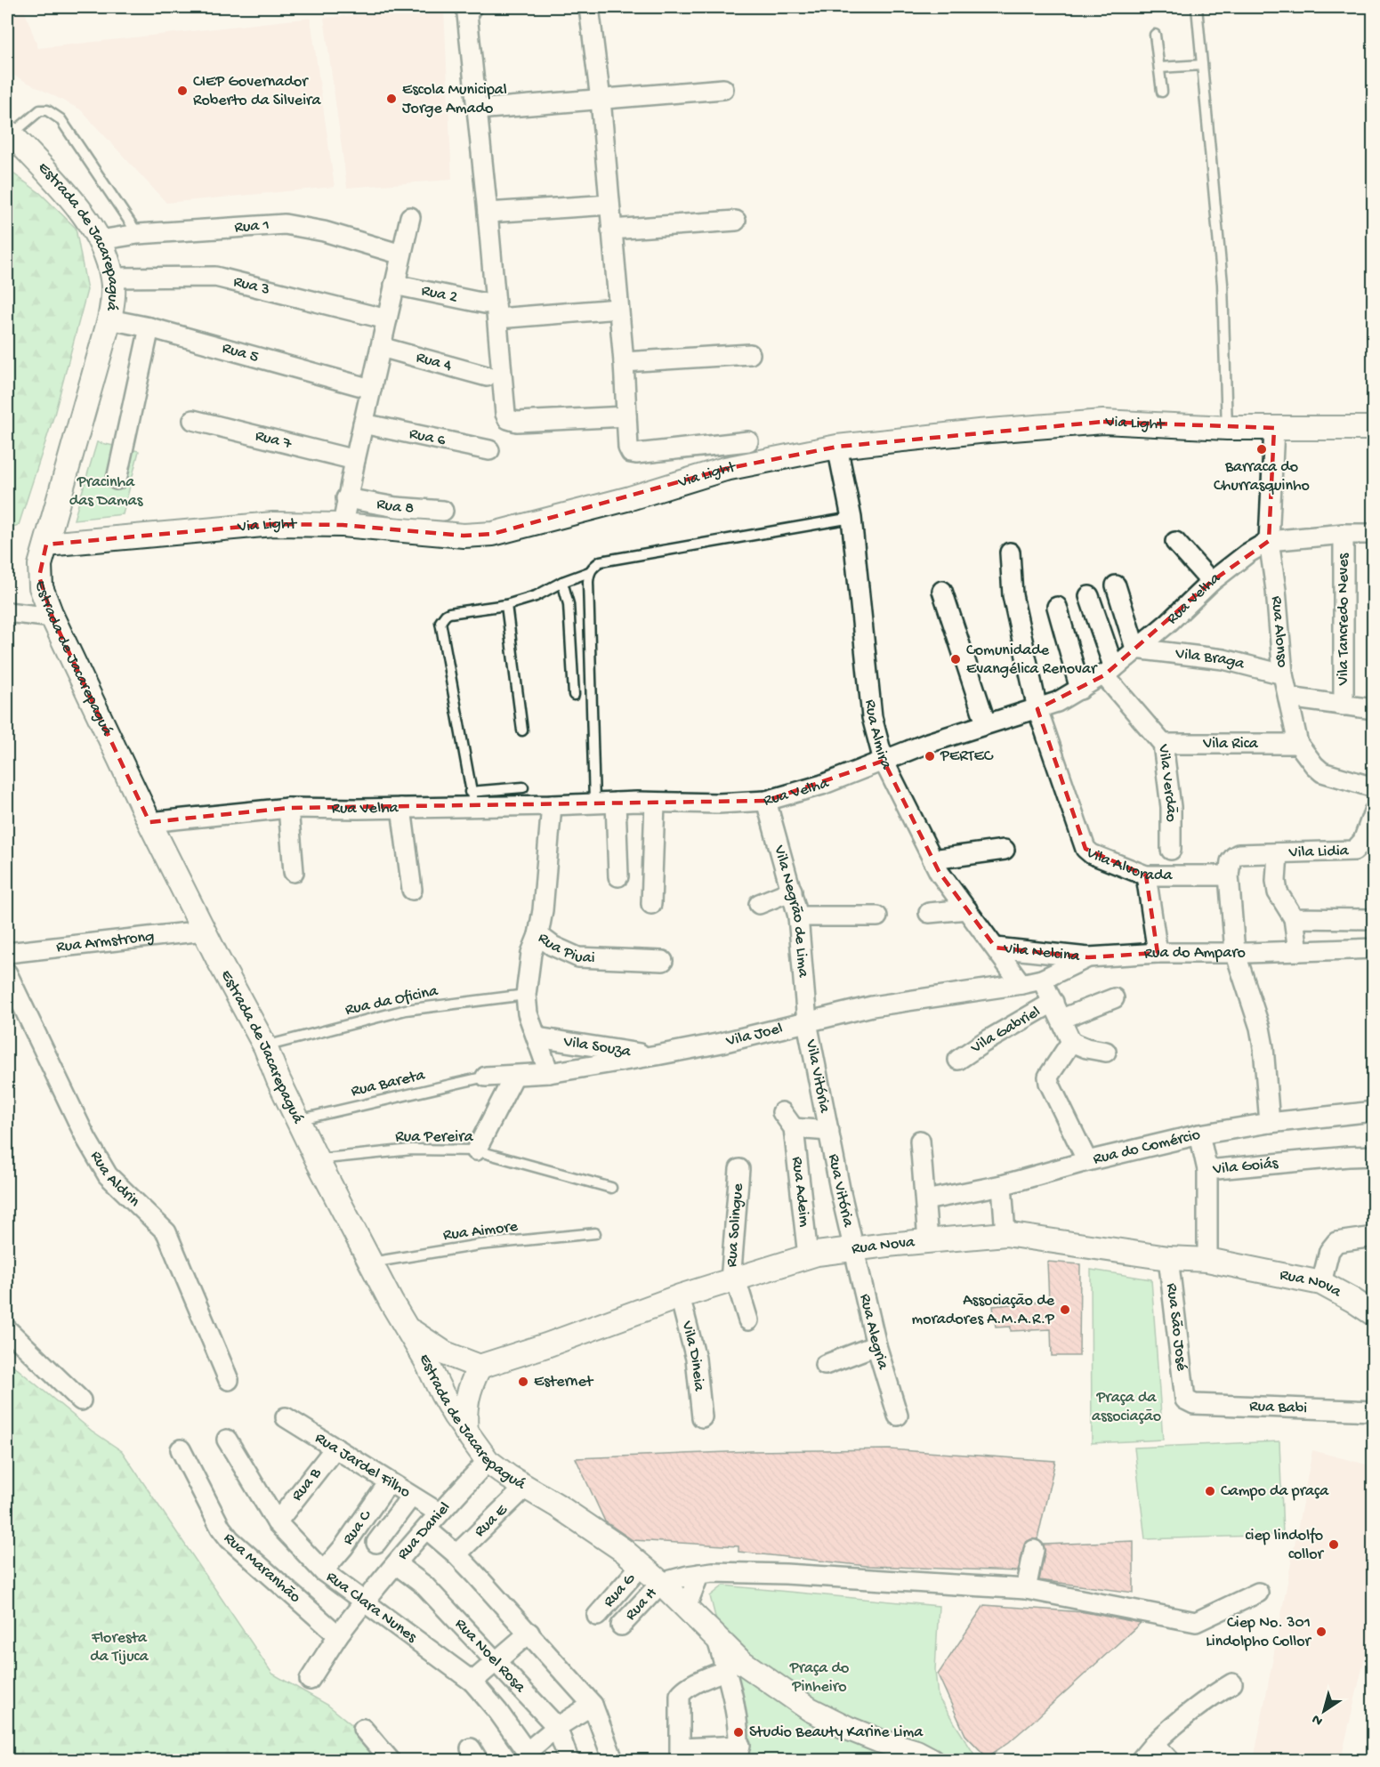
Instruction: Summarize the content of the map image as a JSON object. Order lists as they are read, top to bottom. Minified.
{"streets":{"street":["Rua 1","Estrada de Jacarepaguá","Rua 3","Rua 2","Rua 5","Rua 4","Via Light","Rua 6","Rua 7","Rua 8","Rua Velha","Vila Tancredo Neves","Rua Alonso","Vila Braga","Rua Almira","Vila Rica","Vila Verdão","Vila Lidia","Vila Alvorada","Vila Negrão de Lima","Rua Armstrong","Rua Piuai","Vila Nelcina","Rua do Amparo","Vila Gabriel","Vila Joel","Vila Souza","Vila Vitória","Rua do Comércio","Vila Goiás","Rua Aldrin","Rua Vitória","Rua Adeim","Rua Solingue","Rua Nova","Rua São José","Rua Alegria","Vila Dineia","Rua Babi","Rua Jardel Filho","Rua B","Rua E","Rua C","Rua Daniel","Rua Maranhão","Rua G","Rua H","Rua Clara Nunes","Rua Noel Rosa"],"lane":["Rua da Oficina","Rua Bareta","Rua Pereira","Rua Aimore"]},"crossings":[["Rua 1","Estrada de Jacarepaguá"],["Estrada de Jacarepaguá","Rua 3"],["Estrada de Jacarepaguá","Rua 5"],["Estrada de Jacarepaguá","Via Light"],["Estrada de Jacarepaguá","Rua Velha"],["Estrada de Jacarepaguá","Rua Armstrong"],["Estrada de Jacarepaguá","Rua da Oficina"],["Estrada de Jacarepaguá","Rua Bareta"],["Estrada de Jacarepaguá","Rua Pereira"],["Estrada de Jacarepaguá","Rua Aimore"],["Estrada de Jacarepaguá","Rua E"],["Estrada de Jacarepaguá","Rua Daniel"],["Estrada de Jacarepaguá","Rua G"],["Estrada de Jacarepaguá","Rua H"],["Via Light","Rua Alonso"],["Via Light","Rua Almira"],["Rua Velha","Vila Tancredo Neves"],["Rua Velha","Rua Alonso"],["Rua Velha","Vila Braga"],["Rua Velha","Rua Almira"],["Rua Velha","Vila Verdão"],["Rua Velha","Vila Alvorada"],["Rua Velha","Vila Negrão de Lima"],["Rua Velha","Rua Piuai"],["Rua Alonso","Vila Braga"],["Rua Alonso","Vila Rica"],["Rua Almira","Vila Nelcina"],["Rua Almira","Rua do Amparo"],["Rua Almira","Vila Joel"],["Vila Rica","Vila Verdão"],["Vila Lidia","Vila Alvorada"],["Vila Negrão de Lima","Vila Joel"],["Vila Negrão de Lima","Vila Vitória"],["Vila Nelcina","Rua do Amparo"],["Rua do Amparo","Vila Joel"],["Vila Joel","Vila Souza"],["Vila Joel","Vila Vitória"],["Vila Joel","Rua Bareta"],["Vila Vitória","Rua Vitória"],["Vila Goiás","Rua Nova"],["Rua Vitória","Rua Nova"],["Rua Vitória","Rua Alegria"],["Rua Adeim","Rua Nova"],["Rua Solingue","Rua Nova"],["Rua Nova","Rua São José"],["Rua Nova","Rua Alegria"],["Rua Nova","Vila Dineia"],["Rua São José","Rua Babi"],["Rua Jardel Filho","Rua B"],["Rua Jardel Filho","Rua C"],["Rua Jardel Filho","Rua Daniel"],["Rua B","Rua Clara Nunes"],["Rua C","Rua Clara Nunes"],["Rua Daniel","Rua Clara Nunes"],["Rua Daniel","Rua Noel Rosa"]],"parks":["Pracinha das Damas","Praça da associação","Floresta da Tijuca","Praça do Pinheiro"],"places":["CIEP Governador Roberto da Silveira","Escola Municipal Jorge Amado","Barraca do Churrasquinho","Comunidade Evangélica Renovar","PERTEC","Associação de moradores A.M.A.R.P","Esternet","Campo da praça","ciep lindolfo collor","Ciep No. 301 Lindolpho Collor","Studio Beauty Karine Lima"],"north":"bottom left"}
